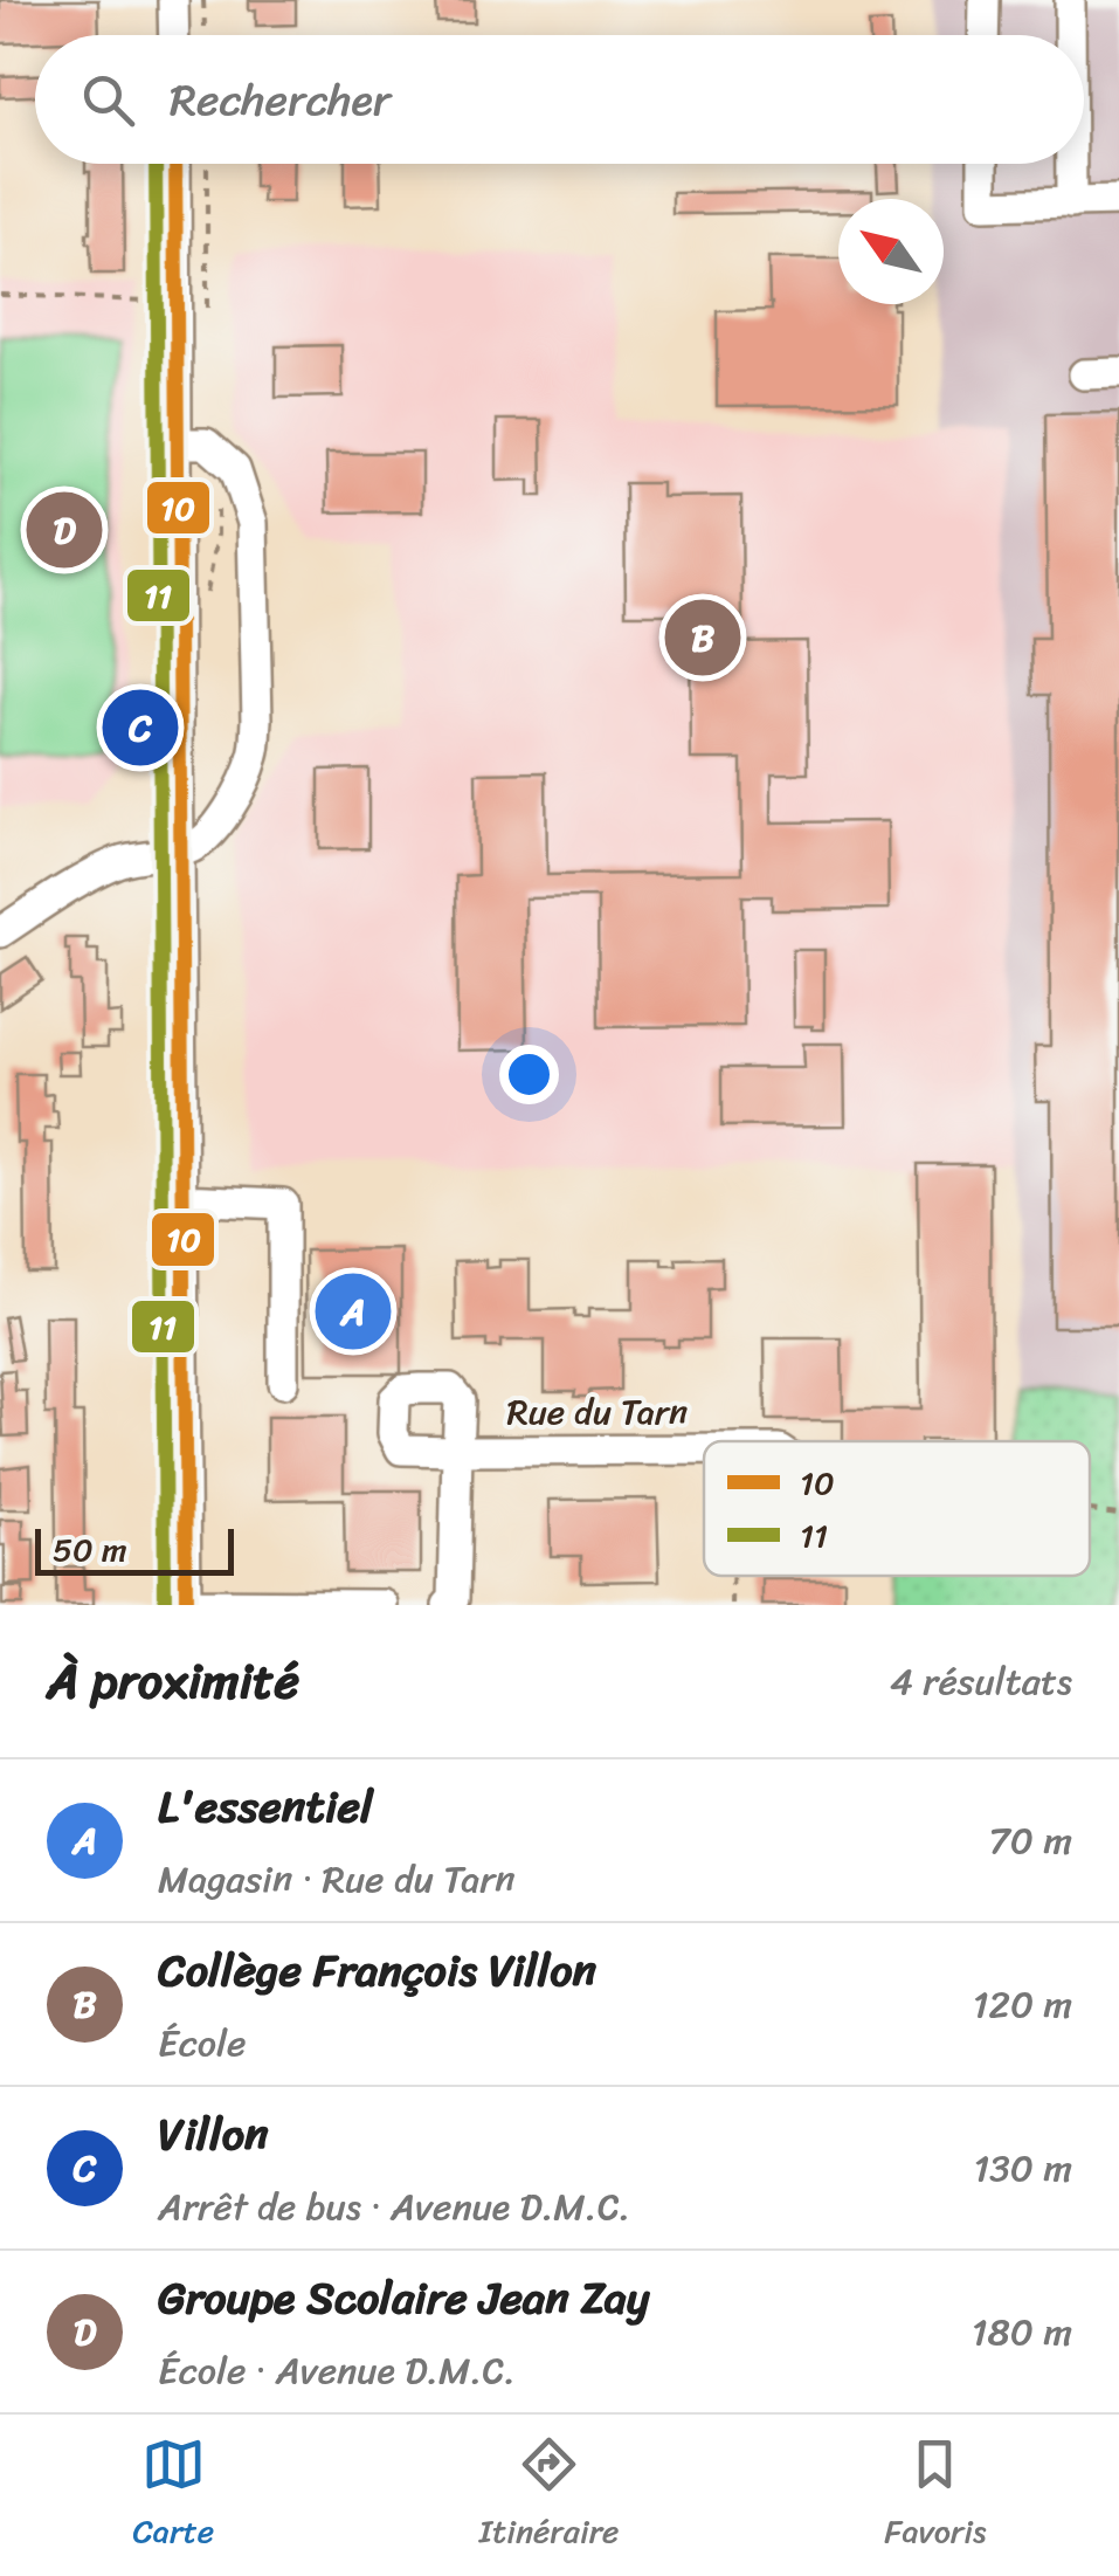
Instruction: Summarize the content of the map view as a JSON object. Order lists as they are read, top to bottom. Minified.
{"streets":{"street":["Rue du Tarn"]},"lines":["transit line 10","transit line 11"],"legend":["10","11"],"scale_bar":"50 m","north":"top left","page":{"search":"Rechercher","pins":["D","B","C","A"],"scale":"50 m","heading":["À proximité","4 résultats"],"list":[{"mark":"A","name":"L'essentiel","note":"Magasin · Rue du Tarn","value":"70 m"},{"mark":"B","name":"Collège François Villon","note":"École","value":"120 m"},{"mark":"C","name":"Villon","note":"Arrêt de bus · Avenue D.M.C.","value":"130 m"},{"mark":"D","name":"Groupe Scolaire Jean Zay","note":"École · Avenue D.M.C.","value":"180 m"}],"nav":["Carte","Itinéraire","Favoris"]}}
